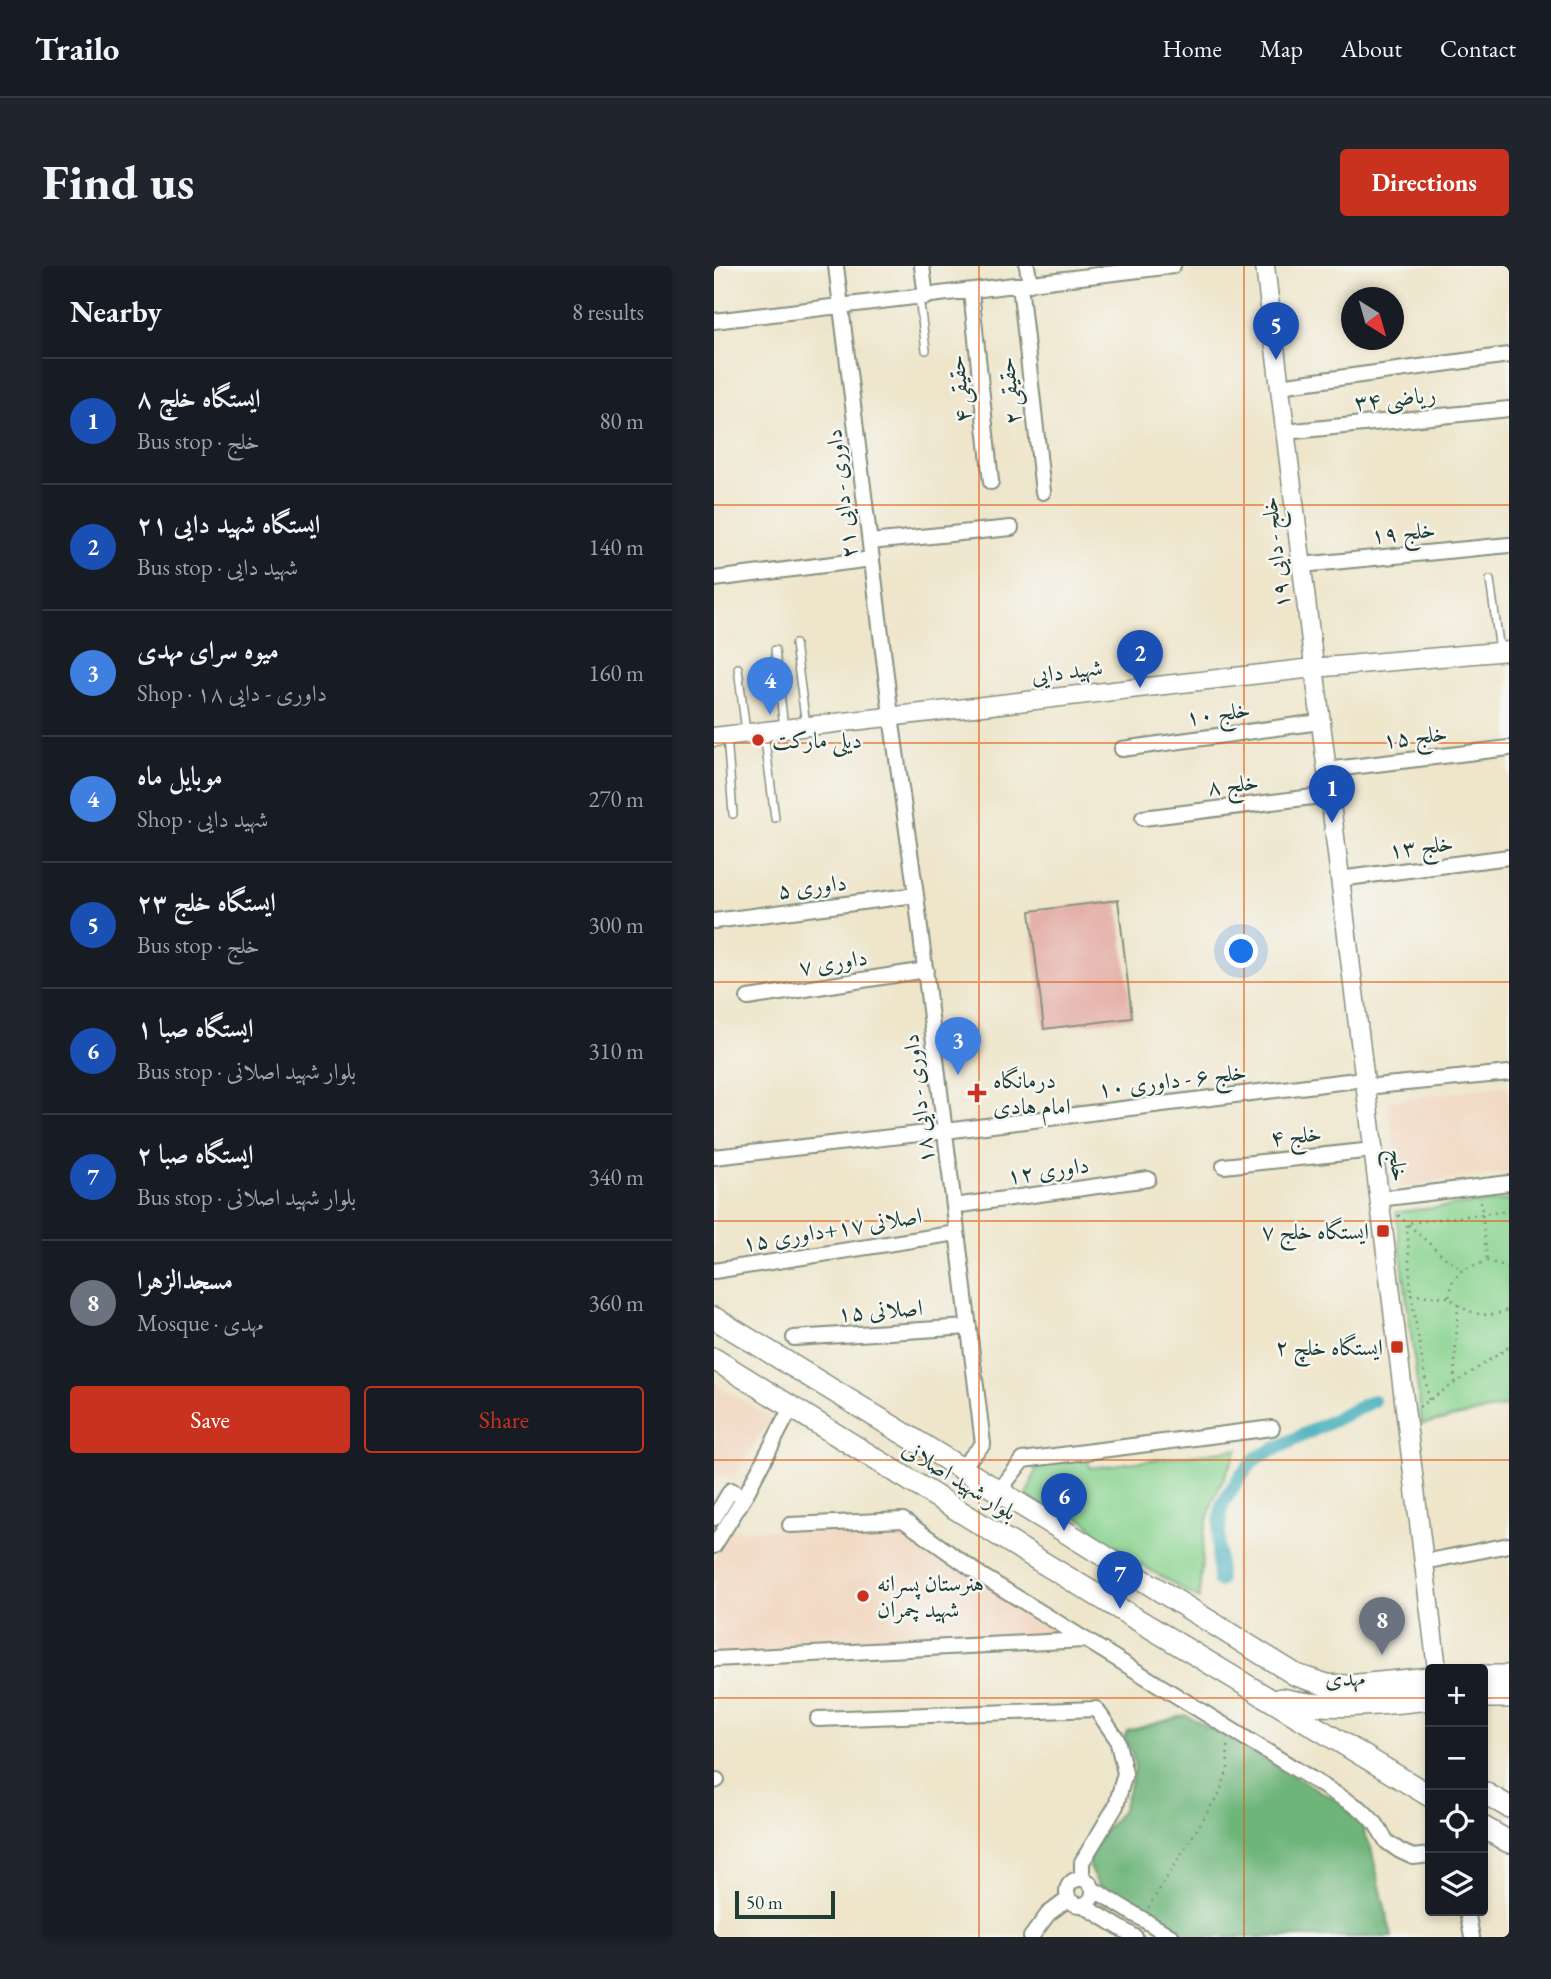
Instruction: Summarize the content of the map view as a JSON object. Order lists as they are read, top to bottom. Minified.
{"streets":{"main road":["بلوار شهید اصلانی","مهدی"],"street":["حقیقی ۴","حقیقی ۲","ریاضی ۳۴","داوری - دایی ۲۱","خلج ۱۹","خلج - دایی ۱۹","شهید دایی","خلج ۱۰","خلج ۱۵","خلج ۸","خلج ۱۳","داوری ۵","داوری ۷","خلج ۶ - داوری ۱۰","داوری - دایی ۱۸","خلج ۴","خلج","داوری ۱۲","اصلانی ۱۷+داوری ۱۵","اصلانی ۱۵"]},"crossings":[["ریاضی ۳۴","خلج - دایی ۱۹"],["داوری - دایی ۲۱","شهید دایی"],["داوری - دایی ۲۱","داوری - دایی ۱۸"],["خلج ۱۹","خلج - دایی ۱۹"],["خلج - دایی ۱۹","شهید دایی"],["خلج - دایی ۱۹","خلج"],["شهید دایی","داوری - دایی ۱۸"],["شهید دایی","خلج"],["خلج ۱۰","خلج"],["خلج ۱۵","خلج"],["خلج ۸","خلج"],["خلج ۱۳","خلج"],["داوری ۵","داوری - دایی ۱۸"],["داوری ۷","داوری - دایی ۱۸"],["خلج ۶ - داوری ۱۰","داوری - دایی ۱۸"],["خلج ۶ - داوری ۱۰","خلج"],["داوری - دایی ۱۸","داوری ۱۲"],["داوری - دایی ۱۸","اصلانی ۱۷+داوری ۱۵"],["داوری - دایی ۱۸","اصلانی ۱۵"],["داوری - دایی ۱۸","بلوار شهید اصلانی"],["خلج ۴","خلج"],["بلوار شهید اصلانی","مهدی"]],"places":{"other":["دیلی مارکت","هنرستان پسرانه شهید چمران"],"health":["درمانگاه امام هادی"],"transit":["ایستگاه خلج ۷","ایستگاه خلچ ۲"]},"scale_bar":"50 m","north":"bottom right","page":{"header":"Trailo","nav":["Home","Map","About","Contact"],"buttons":["Directions",["Save","Share"]],"title":"Find us","heading":["Nearby","8 results"],"pins":["5","2","4","1","3","6","7","8"],"list":[{"mark":"1","name":"ایستگاه خلچ ۸","note":"Bus stop · خلج","value":"80 m"},{"mark":"2","name":"ایستگاه شهید دایی ۲۱","note":"Bus stop · شهید دایی","value":"140 m"},{"mark":"3","name":"میوه سرای مهدی","note":"Shop · داوری - دایی ۱۸","value":"160 m"},{"mark":"4","name":"موبایل ماه","note":"Shop · شهید دایی","value":"270 m"},{"mark":"5","name":"ایستگاه خلج ۲۳","note":"Bus stop · خلج","value":"300 m"},{"mark":"6","name":"ایستگاه صبا ۱","note":"Bus stop · بلوار شهید اصلانی","value":"310 m"},{"mark":"7","name":"ایستگاه صبا ۲","note":"Bus stop · بلوار شهید اصلانی","value":"340 m"},{"mark":"8","name":"مسجدالزهرا","note":"Mosque · مهدی","value":"360 m"}],"map_buttons":["+","−"],"scale":"50 m"}}
